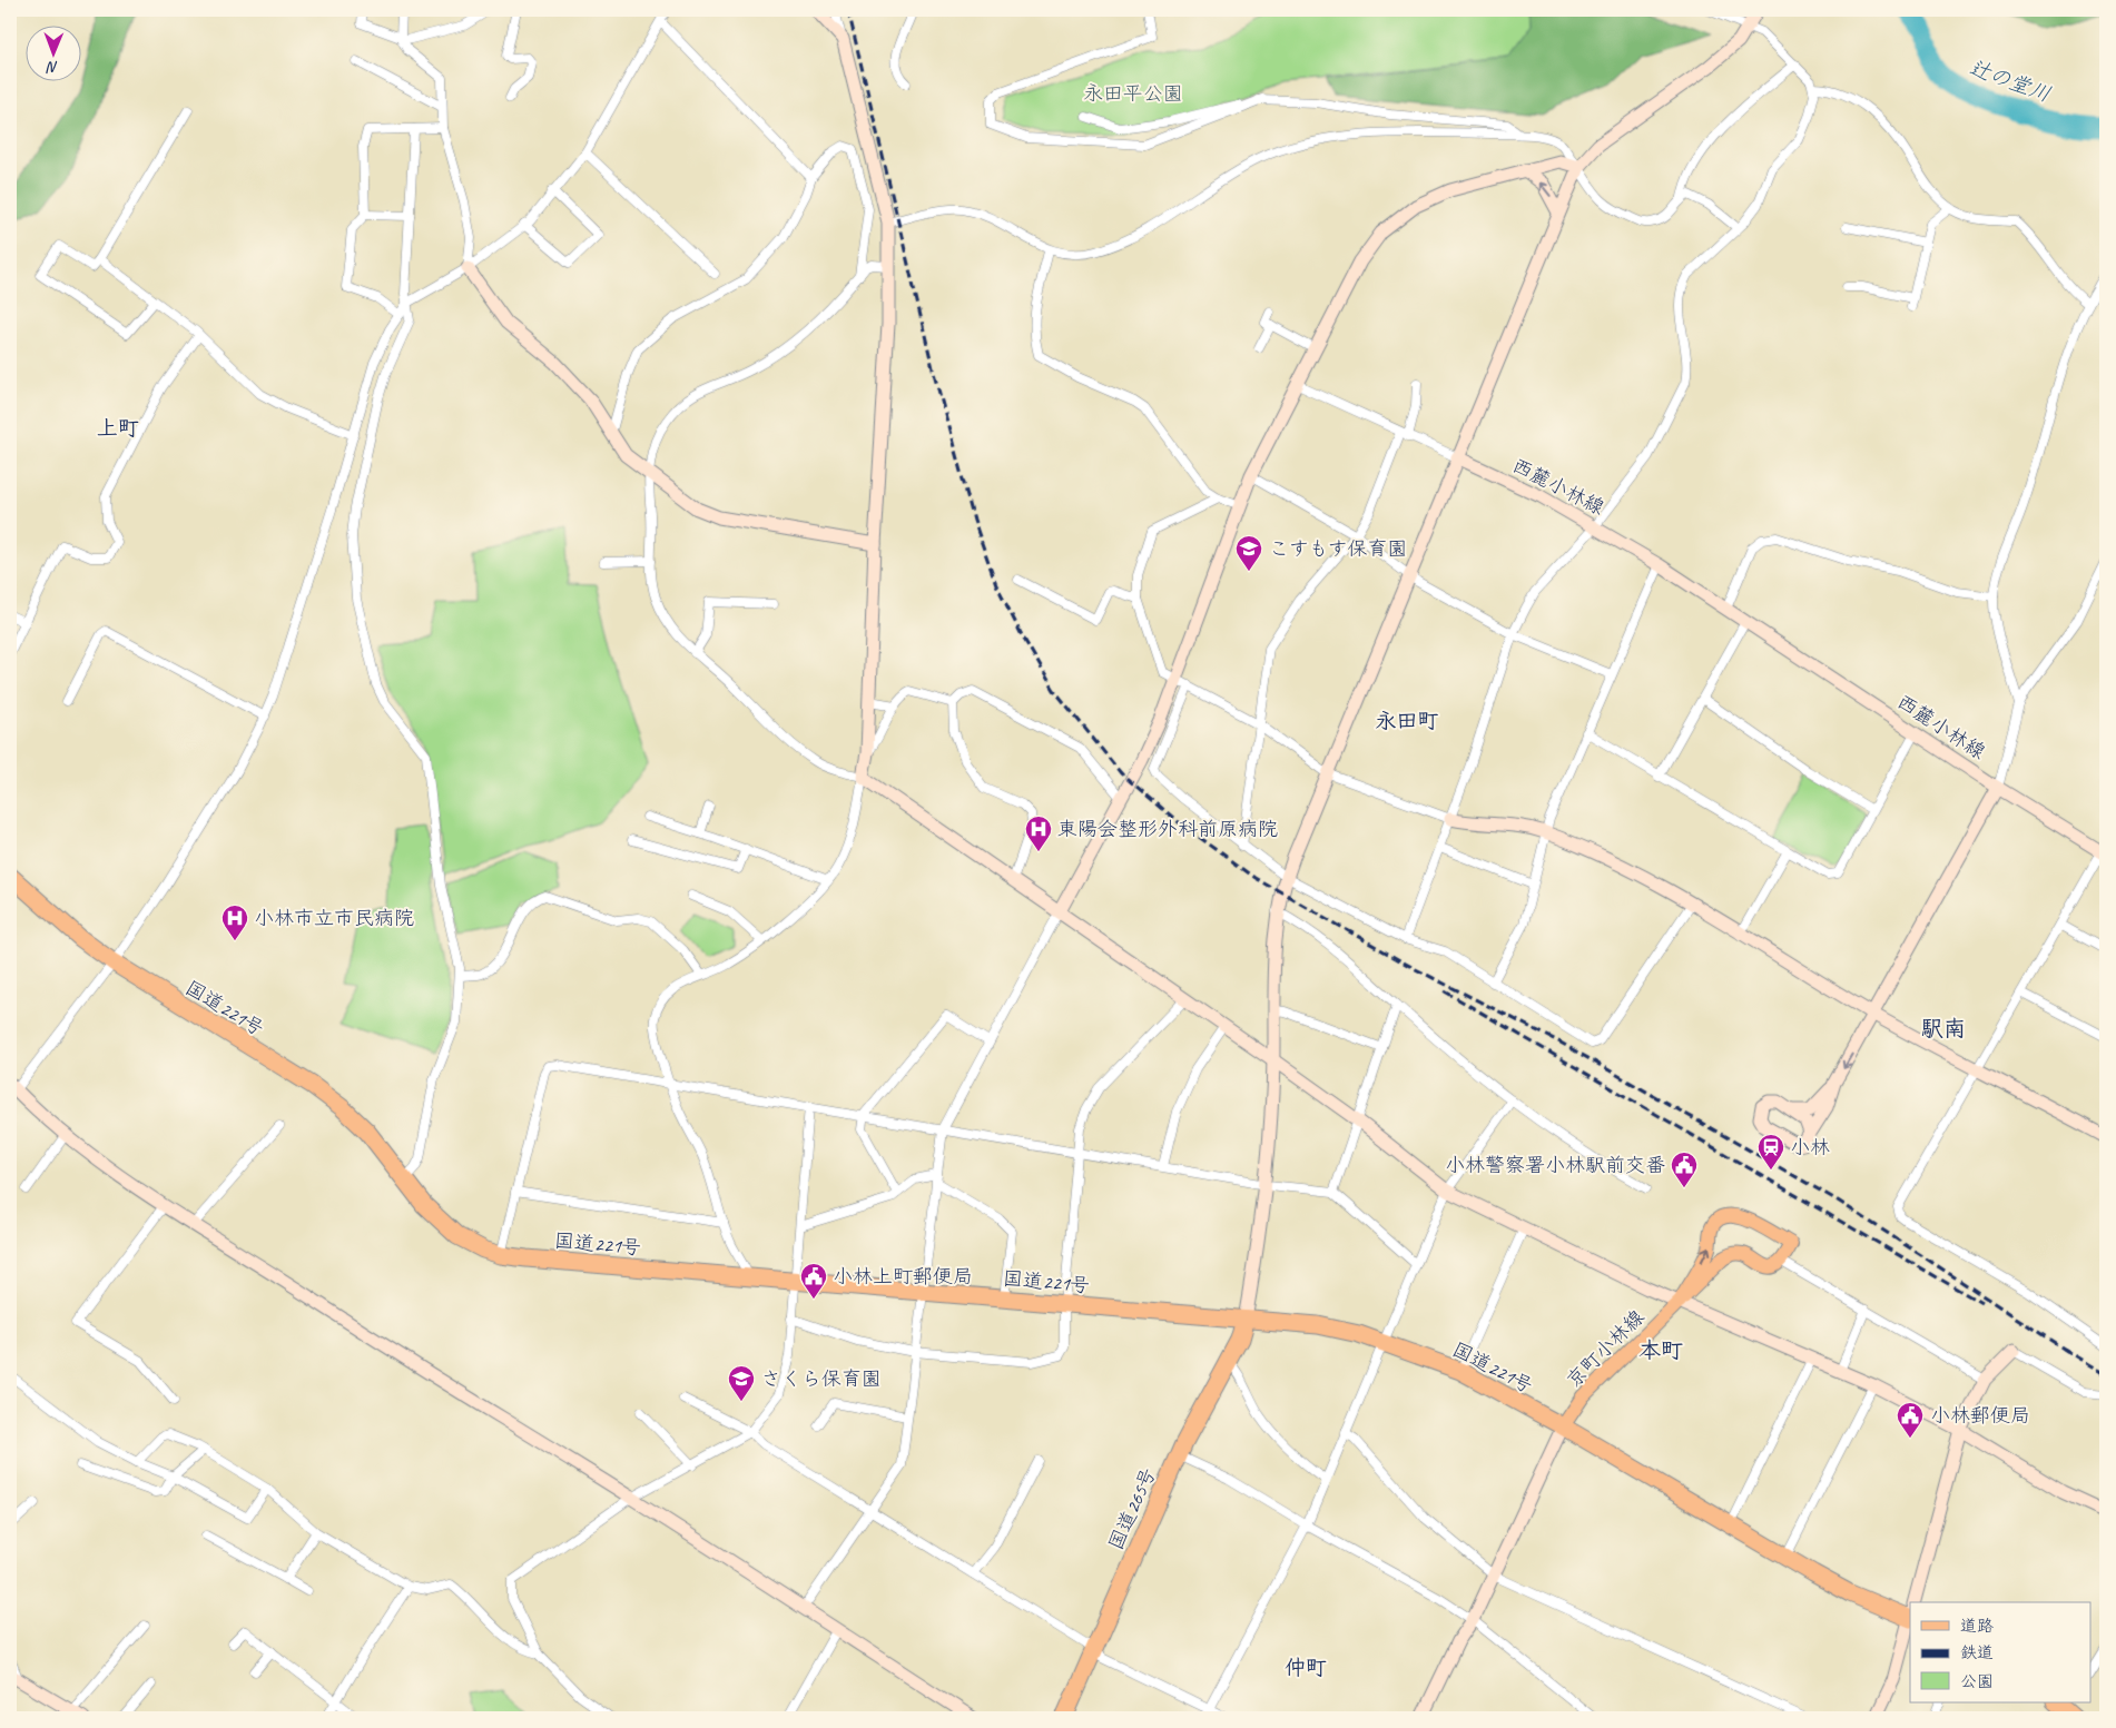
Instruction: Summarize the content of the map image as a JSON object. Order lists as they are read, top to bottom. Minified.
{"streets":{"highway":["国道221号","国道265号"],"main road":["京町小林線"],"street":["西麓小林線"]},"crossings":[["国道221号","京町小林線"],["国道221号","国道265号"]],"districts":["上町","永田町","駅南","本町","仲町"],"water":["辻の堂川"],"parks":["永田平公園"],"places":{"school or university":["こすもす保育園","さくら保育園"],"hospital":["東陽会整形外科前原病院","小林市立市民病院"],"station":["小林"],"public building":["小林警察署小林駅前交番","小林上町郵便局","小林郵便局"]},"legend":["道路","鉄道","公園"],"north":"bottom"}
